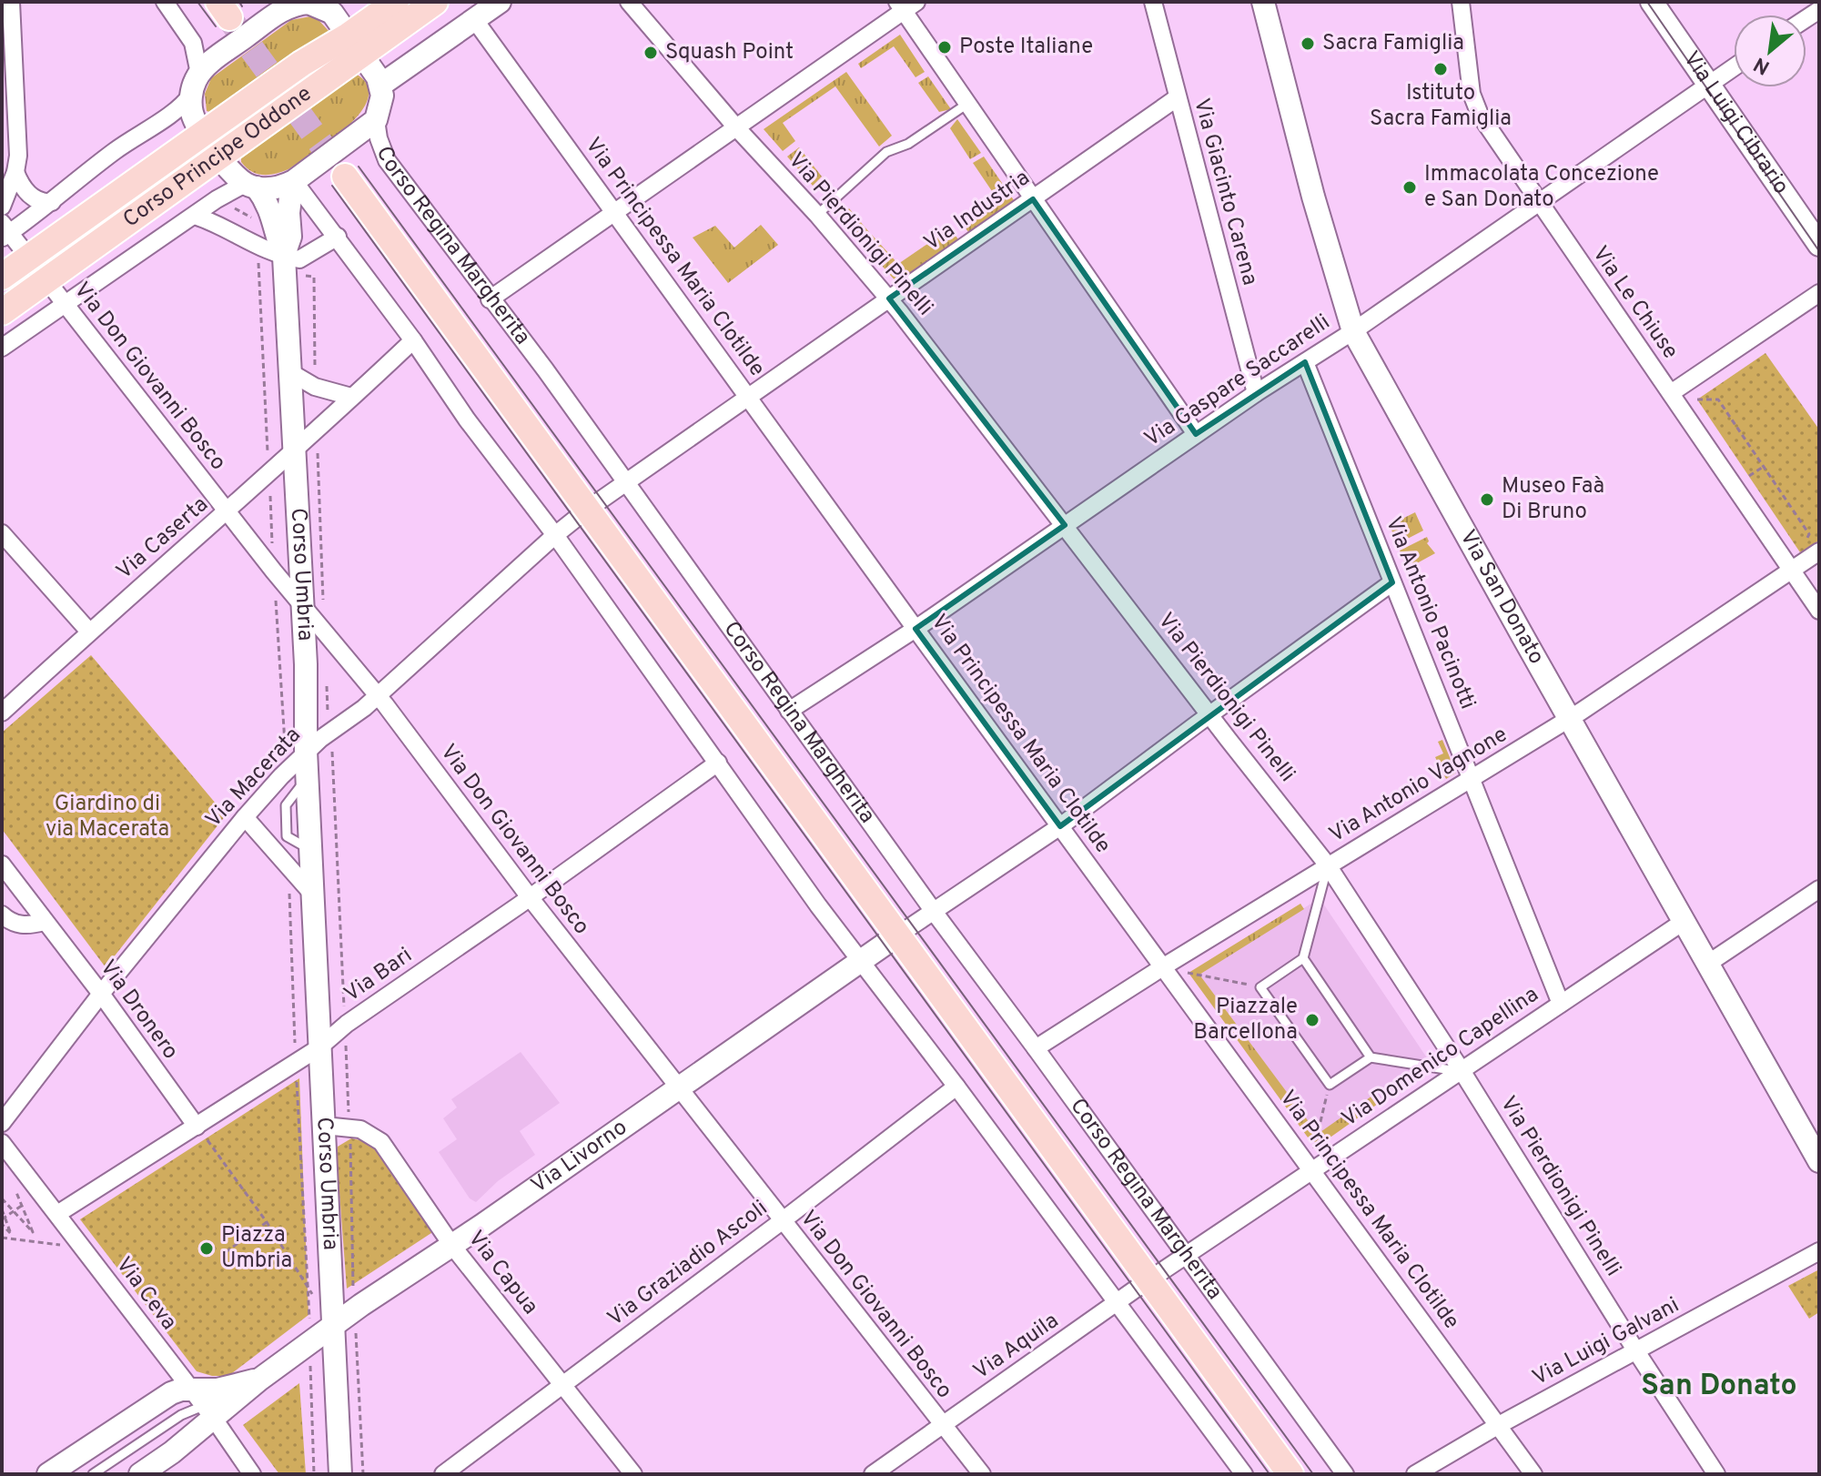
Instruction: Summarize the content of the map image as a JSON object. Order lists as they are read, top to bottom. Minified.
{"streets":{"main road":["Corso Principe Oddone","Corso Regina Margherita"],"street":["Via Luigi Cibrario","Via Giacinto Carena","Via Industria","Via Pierdionigi Pinelli","Via Principessa Maria Clotilde","Via Le Chiuse","Via Don Giovanni Bosco","Via Gaspare Saccarelli","Via Caserta","Corso Umbria","Via San Donato","Via Antonio Pacinotti","Via Macerata","Via Antonio Vagnone","Via Bari","Via Dronero","Via Domenico Capellina","Via Livorno","Via Graziadio Ascoli","Via Capua","Via Ceva","Via Luigi Galvani","Via Aquila"]},"crossings":[["Via Luigi Cibrario","Via Gaspare Saccarelli"],["Corso Principe Oddone","Via Don Giovanni Bosco"],["Corso Principe Oddone","Corso Umbria"],["Via Giacinto Carena","Via Industria"],["Via Giacinto Carena","Via Gaspare Saccarelli"],["Via Industria","Via Pierdionigi Pinelli"],["Via Industria","Corso Regina Margherita"],["Via Industria","Via Principessa Maria Clotilde"],["Via Industria","Via Macerata"],["Via Pierdionigi Pinelli","Via Gaspare Saccarelli"],["Via Pierdionigi Pinelli","Via Antonio Vagnone"],["Via Pierdionigi Pinelli","Via Domenico Capellina"],["Via Pierdionigi Pinelli","Via Luigi Galvani"],["Corso Regina Margherita","Via Gaspare Saccarelli"],["Corso Regina Margherita","Via Macerata"],["Corso Regina Margherita","Via Antonio Vagnone"],["Corso Regina Margherita","Via Domenico Capellina"],["Corso Regina Margherita","Via Livorno"],["Corso Regina Margherita","Via Aquila"],["Via Principessa Maria Clotilde","Via Gaspare Saccarelli"],["Via Principessa Maria Clotilde","Via Antonio Vagnone"],["Via Principessa Maria Clotilde","Via Domenico Capellina"],["Via Principessa Maria Clotilde","Via Luigi Galvani"],["Via Le Chiuse","Via Gaspare Saccarelli"],["Via Le Chiuse","Via Antonio Vagnone"],["Via Don Giovanni Bosco","Via Caserta"],["Via Don Giovanni Bosco","Corso Umbria"],["Via Don Giovanni Bosco","Via Macerata"],["Via Don Giovanni Bosco","Via Bari"],["Via Don Giovanni Bosco","Via Livorno"],["Via Don Giovanni Bosco","Via Graziadio Ascoli"],["Via Don Giovanni Bosco","Via Aquila"],["Via Gaspare Saccarelli","Via San Donato"],["Via Gaspare Saccarelli","Via Antonio Pacinotti"],["Via Caserta","Corso Umbria"],["Corso Umbria","Via Macerata"],["Corso Umbria","Via Bari"],["Corso Umbria","Via Livorno"],["Corso Umbria","Via Capua"],["Via San Donato","Via Antonio Vagnone"],["Via San Donato","Via Domenico Capellina"],["Via Antonio Pacinotti","Via Antonio Vagnone"],["Via Antonio Pacinotti","Via Domenico Capellina"],["Via Macerata","Via Dronero"],["Via Bari","Via Dronero"],["Via Bari","Via Ceva"],["Via Domenico Capellina","Via Aquila"],["Via Livorno","Via Capua"],["Via Livorno","Via Ceva"],["Via Graziadio Ascoli","Via Capua"]],"districts":["San Donato"],"parks":["Giardino di via Macerata"],"places":["Sacra Famiglia","Poste Italiane","Squash Point","Istituto Sacra Famiglia","Immacolata Concezione e San Donato","Museo Faà Di Bruno","Piazzale Barcellona","Piazza Umbria"],"north":"bottom left"}
